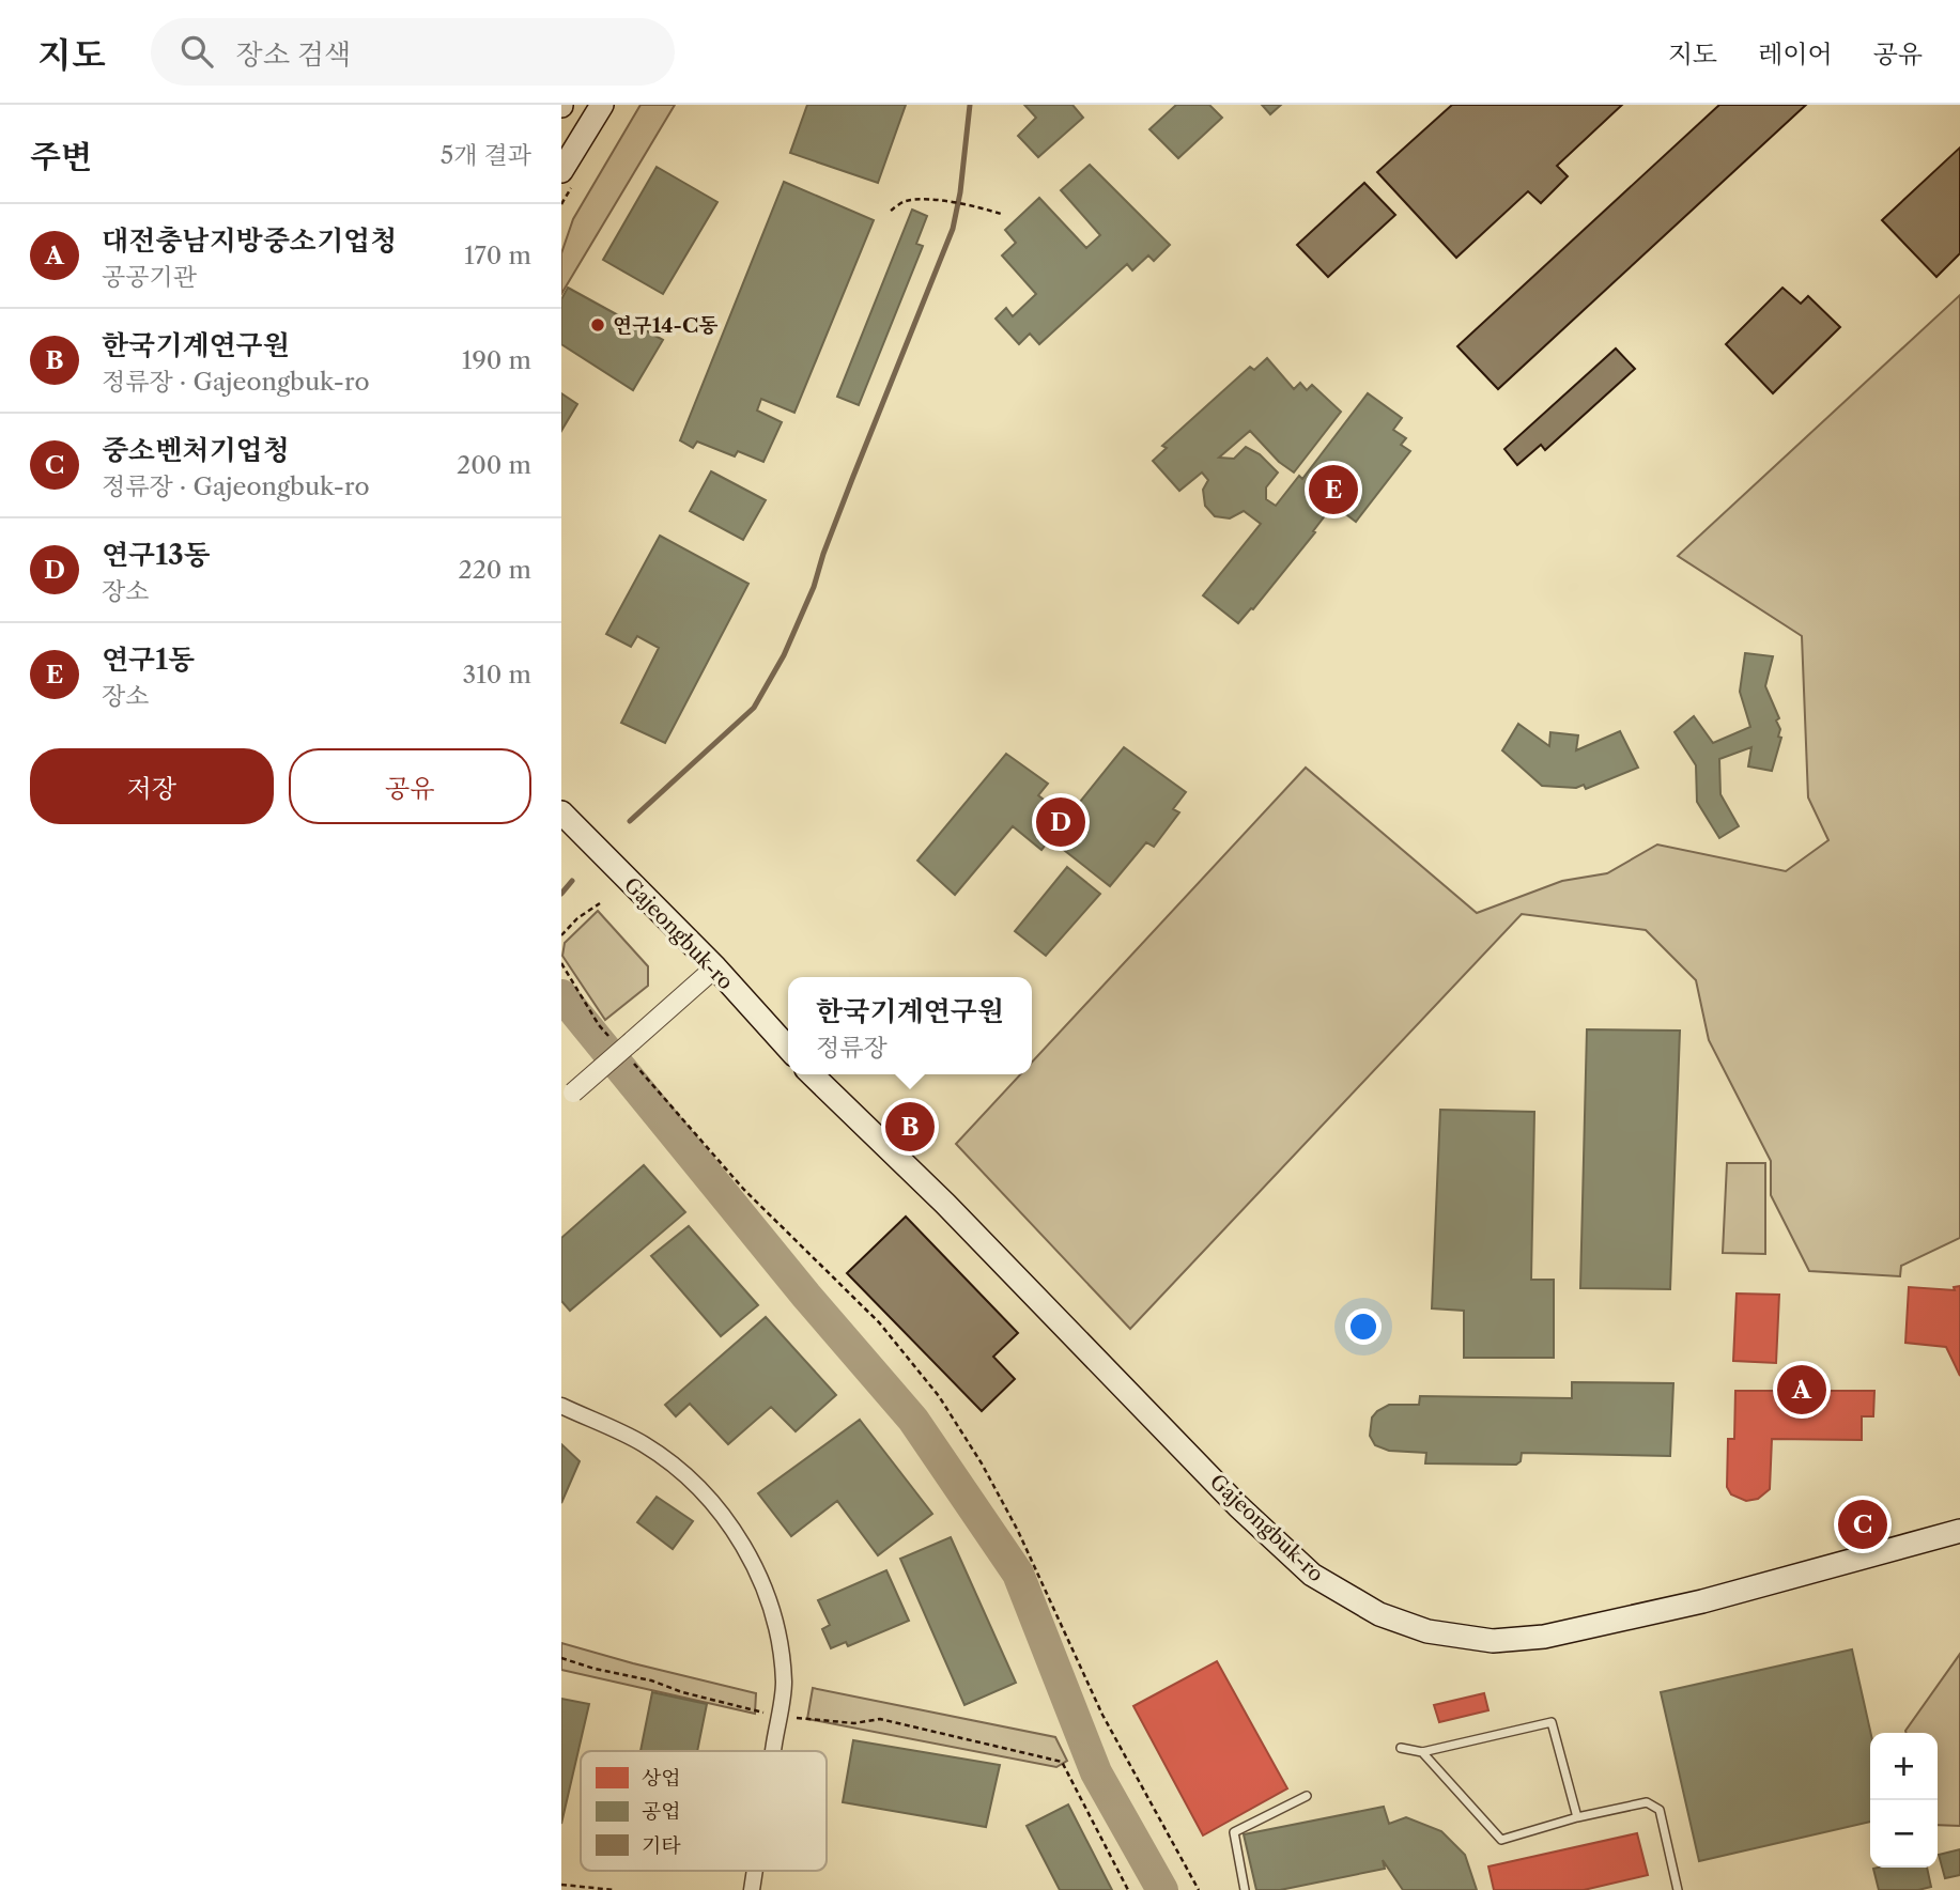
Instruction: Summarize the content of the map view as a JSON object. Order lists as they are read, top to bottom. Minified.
{"streets":{"main road":["Gajeongbuk-ro"]},"places":["연구14-C동"],"legend":["상업","공업","기타"],"page":{"header":"지도","search":"장소 검색","nav":["지도","레이어","공유"],"heading":["주변","5개 결과"],"list":[{"mark":"A","name":"대전충남지방중소기업청","note":"공공기관","value":"170 m"},{"mark":"B","name":"한국기계연구원","note":"정류장 · Gajeongbuk-ro","value":"190 m"},{"mark":"C","name":"중소벤처기업청","note":"정류장 · Gajeongbuk-ro","value":"200 m"},{"mark":"D","name":"연구13동","note":"장소","value":"220 m"},{"mark":"E","name":"연구1동","note":"장소","value":"310 m"}],"pins":["E","D","B","A","C"],"buttons":["저장","공유"],"popup":["한국기계연구원","정류장"],"map_buttons":["+","−"]}}
